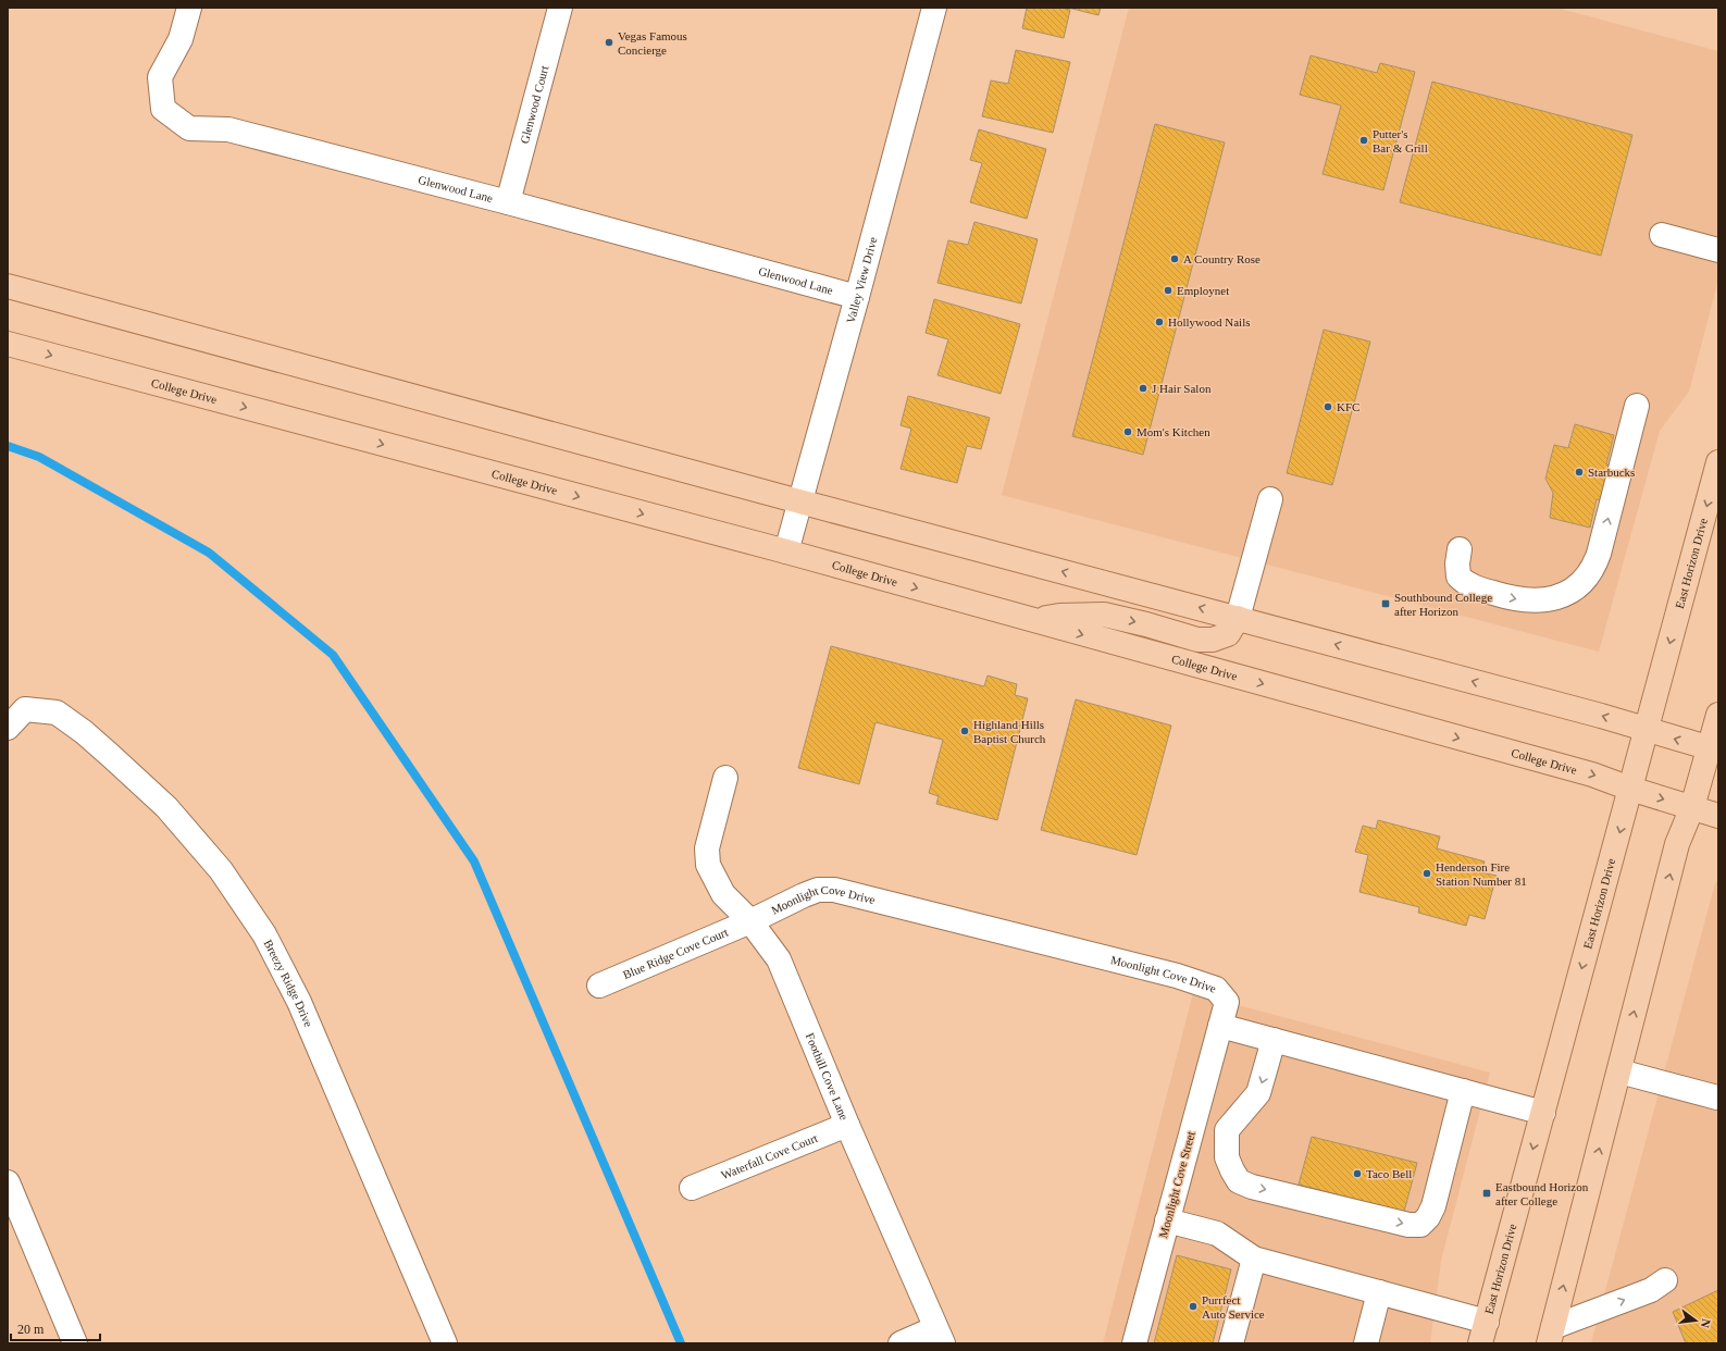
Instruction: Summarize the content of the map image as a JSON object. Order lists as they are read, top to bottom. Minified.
{"streets":{"main road":["College Drive","East Horizon Drive"],"street":["Glenwood Court","Glenwood Lane","Valley View Drive","Moonlight Cove Drive","Blue Ridge Cove Court","Breezy Ridge Drive","Foothill Cove Lane","Waterfall Cove Court","Moonlight Cove Street"]},"crossings":[["Glenwood Court","Glenwood Lane"],["Glenwood Lane","Valley View Drive"],["Valley View Drive","College Drive"],["College Drive","East Horizon Drive"],["Moonlight Cove Drive","Blue Ridge Cove Court"],["Moonlight Cove Drive","Foothill Cove Lane"],["Moonlight Cove Drive","Moonlight Cove Street"],["Blue Ridge Cove Court","Foothill Cove Lane"],["Foothill Cove Lane","Waterfall Cove Court"]],"places":{"other":["Vegas Famous Concierge","Putter's Bar & Grill","A Country Rose","Employnet","Hollywood Nails","J Hair Salon","KFC","Mom's Kitchen","Starbucks","Highland Hills Baptist Church","Henderson Fire Station Number 81","Taco Bell","Purrfect Auto Service"],"transit":["Southbound College after Horizon","Eastbound Horizon after College"]},"scale_bar":"20 m","north":"right"}
